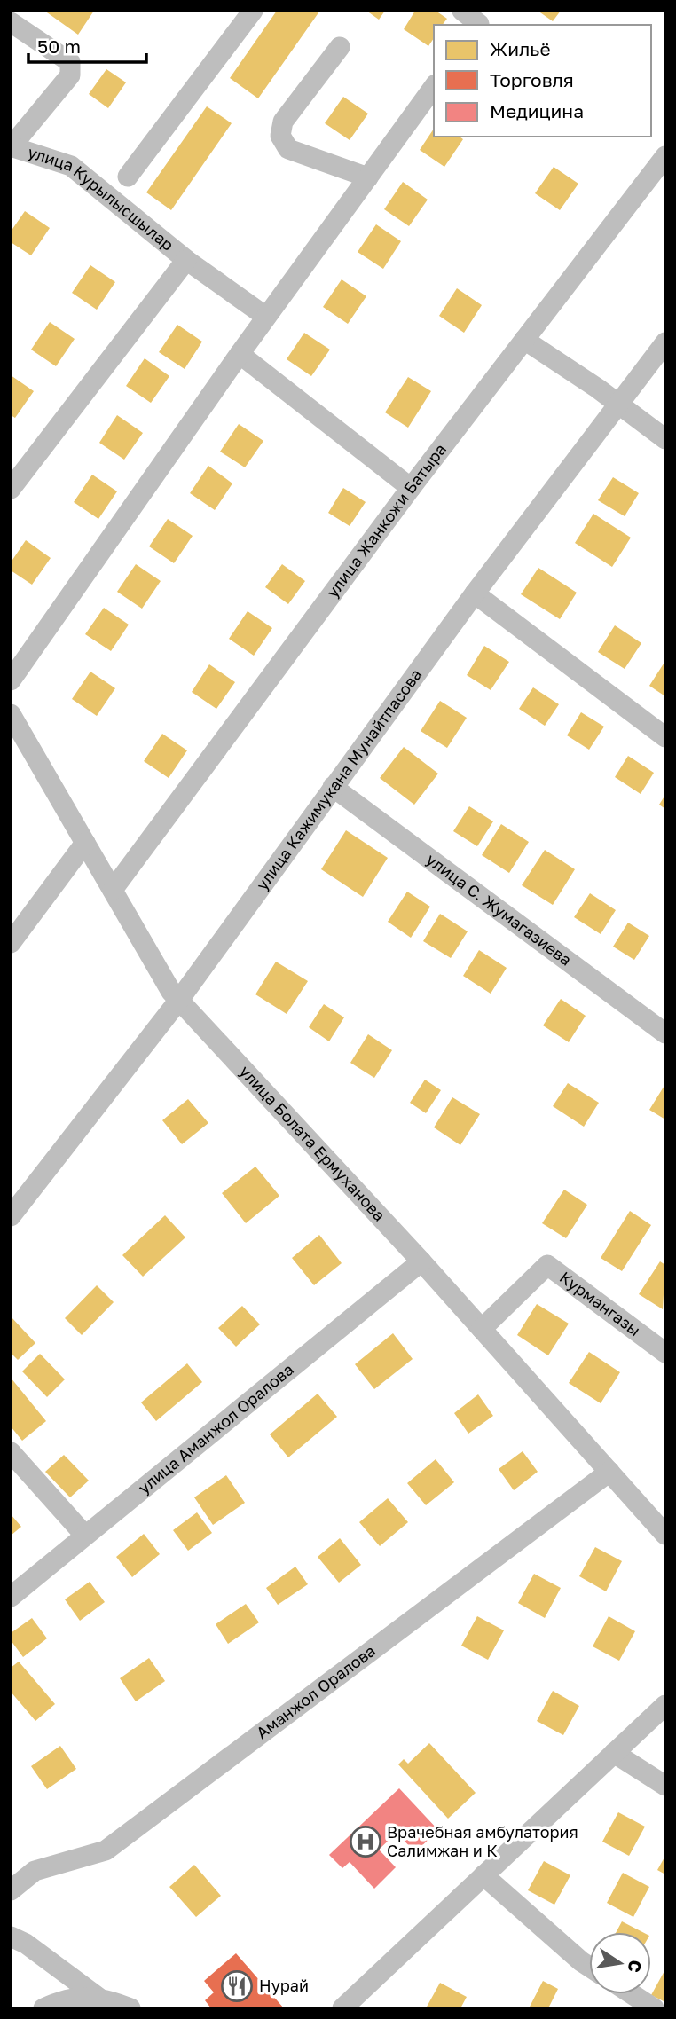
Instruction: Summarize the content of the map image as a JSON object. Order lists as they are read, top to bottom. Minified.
{"streets":{"street":["улица Курылысшылар","улица Жанкожи Батыра","улица Кажимукана Мунайтпасова","улица С. Жумагазиева","улица Болата Ермуханова","Курмангазы","улица Аманжол Оралова","Аманжол Оралова"]},"crossings":[["улица Жанкожи Батыра","улица Болата Ермуханова"],["улица Кажимукана Мунайтпасова","улица С. Жумагазиева"],["улица Кажимукана Мунайтпасова","улица Болата Ермуханова"],["улица Болата Ермуханова","Курмангазы"],["улица Болата Ермуханова","улица Аманжол Оралова"],["улица Болата Ермуханова","Аманжол Оралова"]],"places":{"hospital":["Врачебная амбулатория Салимжан и К"],"restaurant":["Нурай"]},"legend":["Жильё","Торговля","Медицина"],"scale_bar":"50 m","north":"right"}
